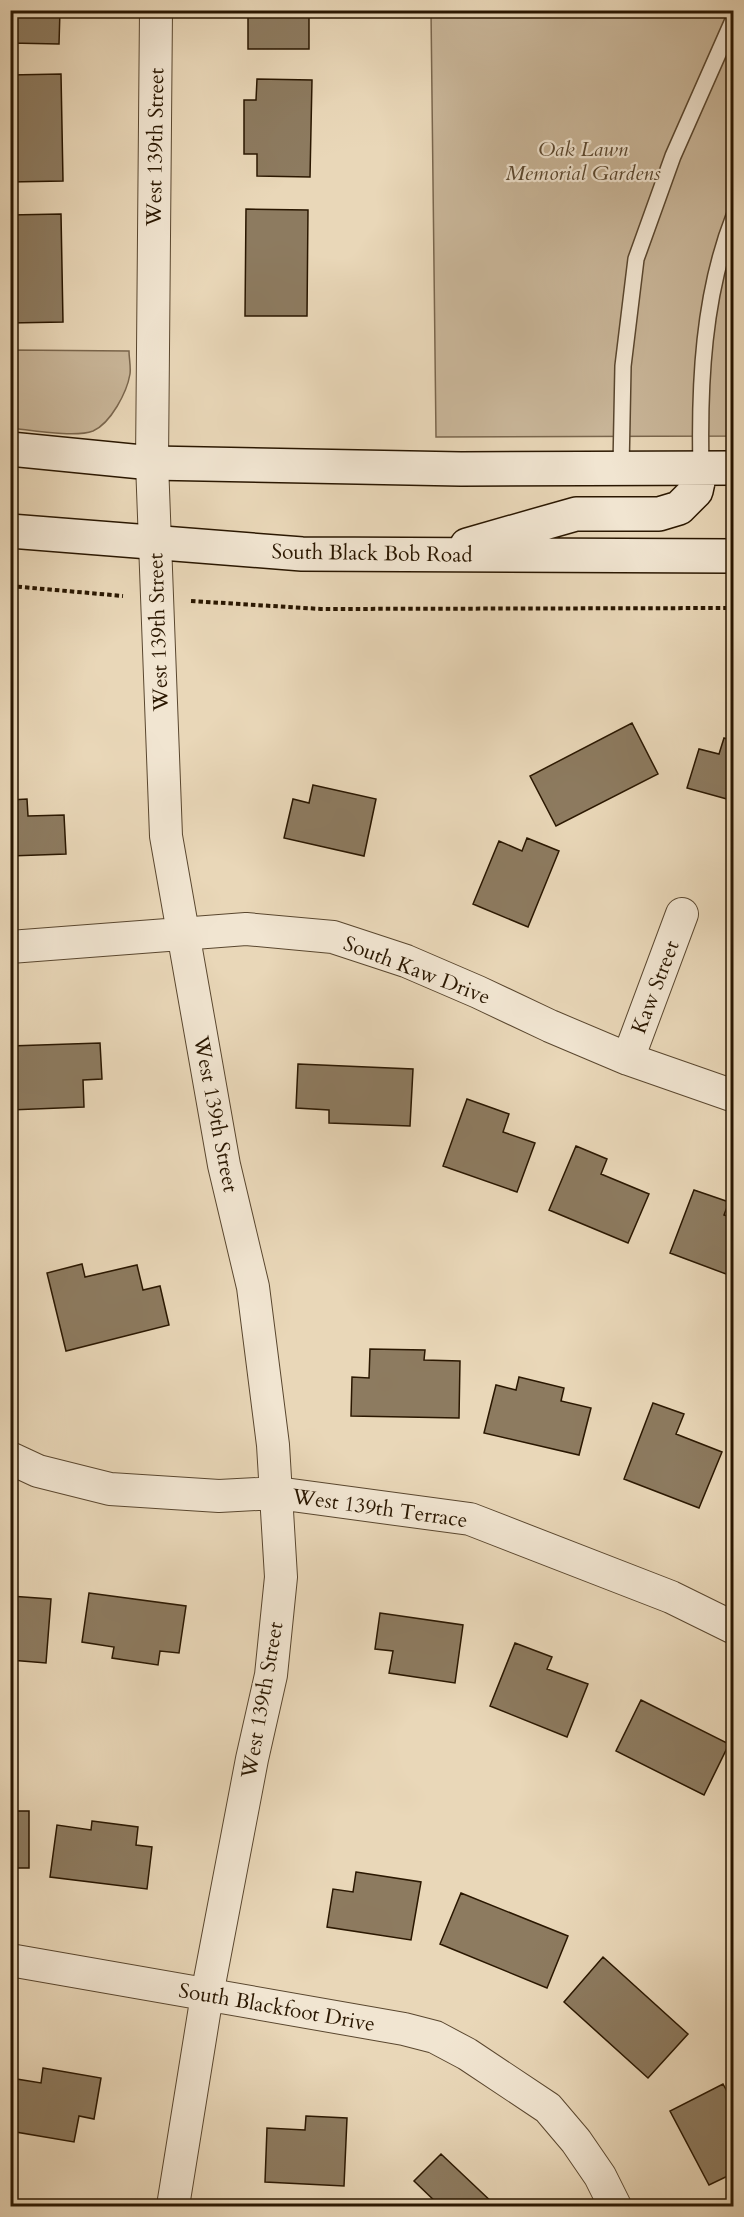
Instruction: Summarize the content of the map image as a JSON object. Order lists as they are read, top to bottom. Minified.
{"streets":{"main road":["South Black Bob Road"],"street":["West 139th Street","South Kaw Drive","Kaw Street","West 139th Terrace","South Blackfoot Drive"]},"crossings":[["West 139th Street","South Black Bob Road"],["West 139th Street","South Kaw Drive"],["West 139th Street","West 139th Terrace"],["West 139th Street","South Blackfoot Drive"],["South Kaw Drive","Kaw Street"]],"parks":["Oak Lawn Memorial Gardens"]}
